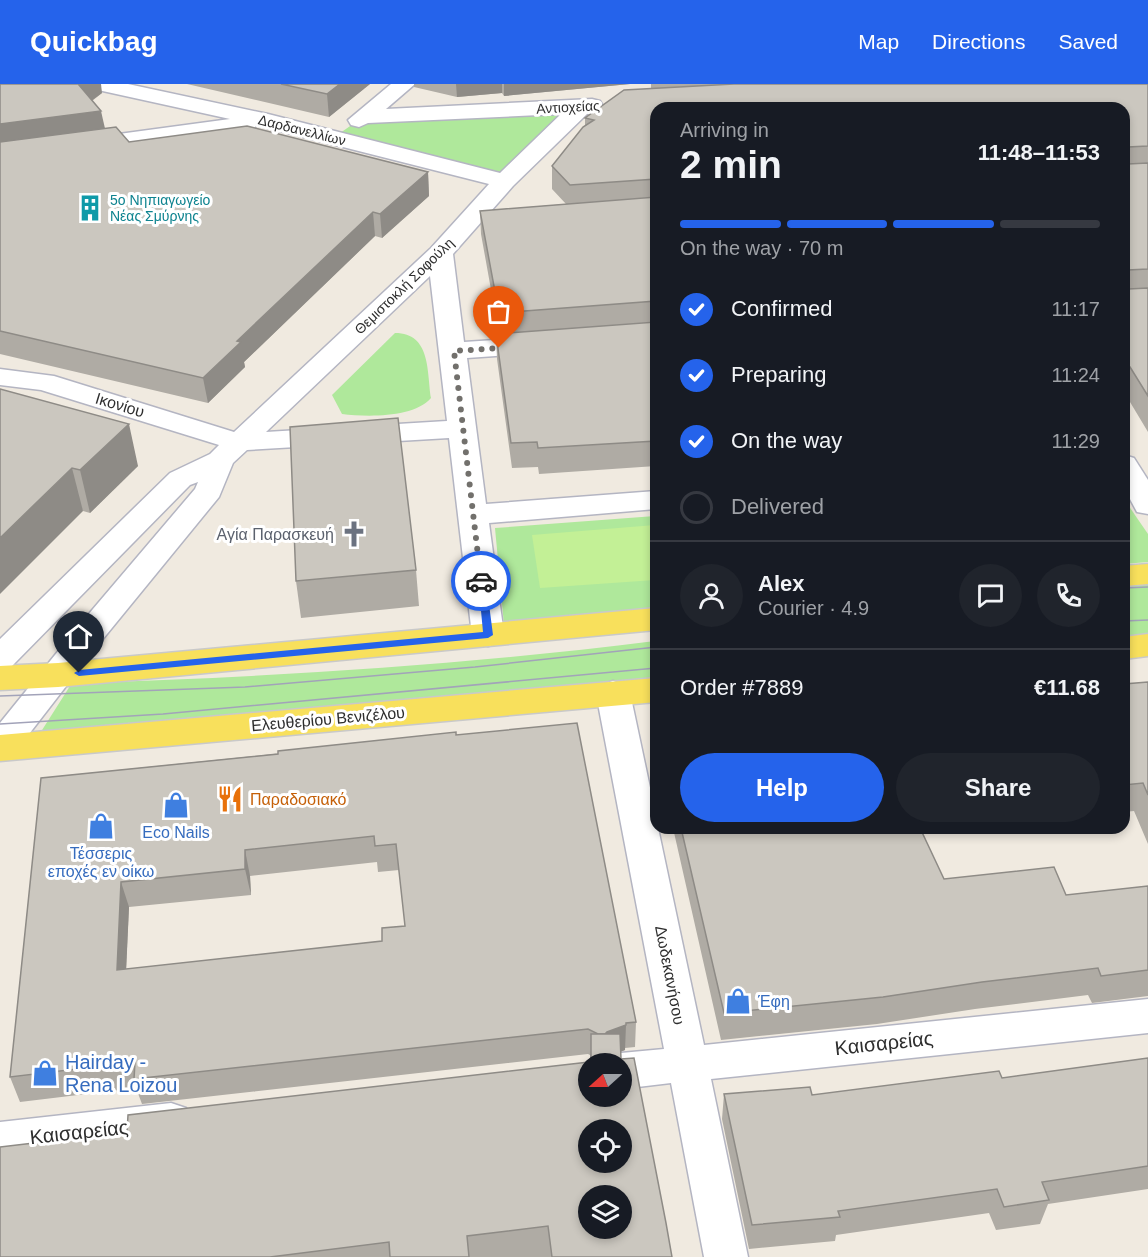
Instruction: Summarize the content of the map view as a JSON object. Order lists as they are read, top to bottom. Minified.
{"streets":{"main road":["Ελευθερίου Βενιζέλου"],"street":["Αντιοχείας","Δαρδανελλίων","Θεμιστοκλή Σοφούλη","Ικονίου","Δωδεκανήσου","Καισαρείας"]},"crossings":[["Αντιοχείας","Θεμιστοκλή Σοφούλη"],["Δαρδανελλίων","Θεμιστοκλή Σοφούλη"],["Θεμιστοκλή Σοφούλη","Ικονίου"],["Θεμιστοκλή Σοφούλη","Ελευθερίου Βενιζέλου"],["Ελευθερίου Βενιζέλου","Δωδεκανήσου"],["Δωδεκανήσου","Καισαρείας"]],"places":{"building":["5ο Νηπιαγωγείο Νέας Σμύρνης"],"church":["Αγία Παρασκευή"],"restaurant":["Παραδοσιακό"],"shop":["Eco Nails","Τέσσερις εποχές εν οίκω","Έφη","Hairday - Rena Loizou"]},"north":"left","page":{"header":"Quickbag","nav":["Map","Directions","Saved"],"heading":["2 min","Arriving in","11:48–11:53"],"panel":["Alex","Courier · 4.9","Order #7889","€11.68"],"bar":"On the way · 70 m","list":[["Confirmed","11:17"],["Preparing","11:24"],["On the way","11:29"],"Delivered"],"buttons":["Help","Share"]}}
